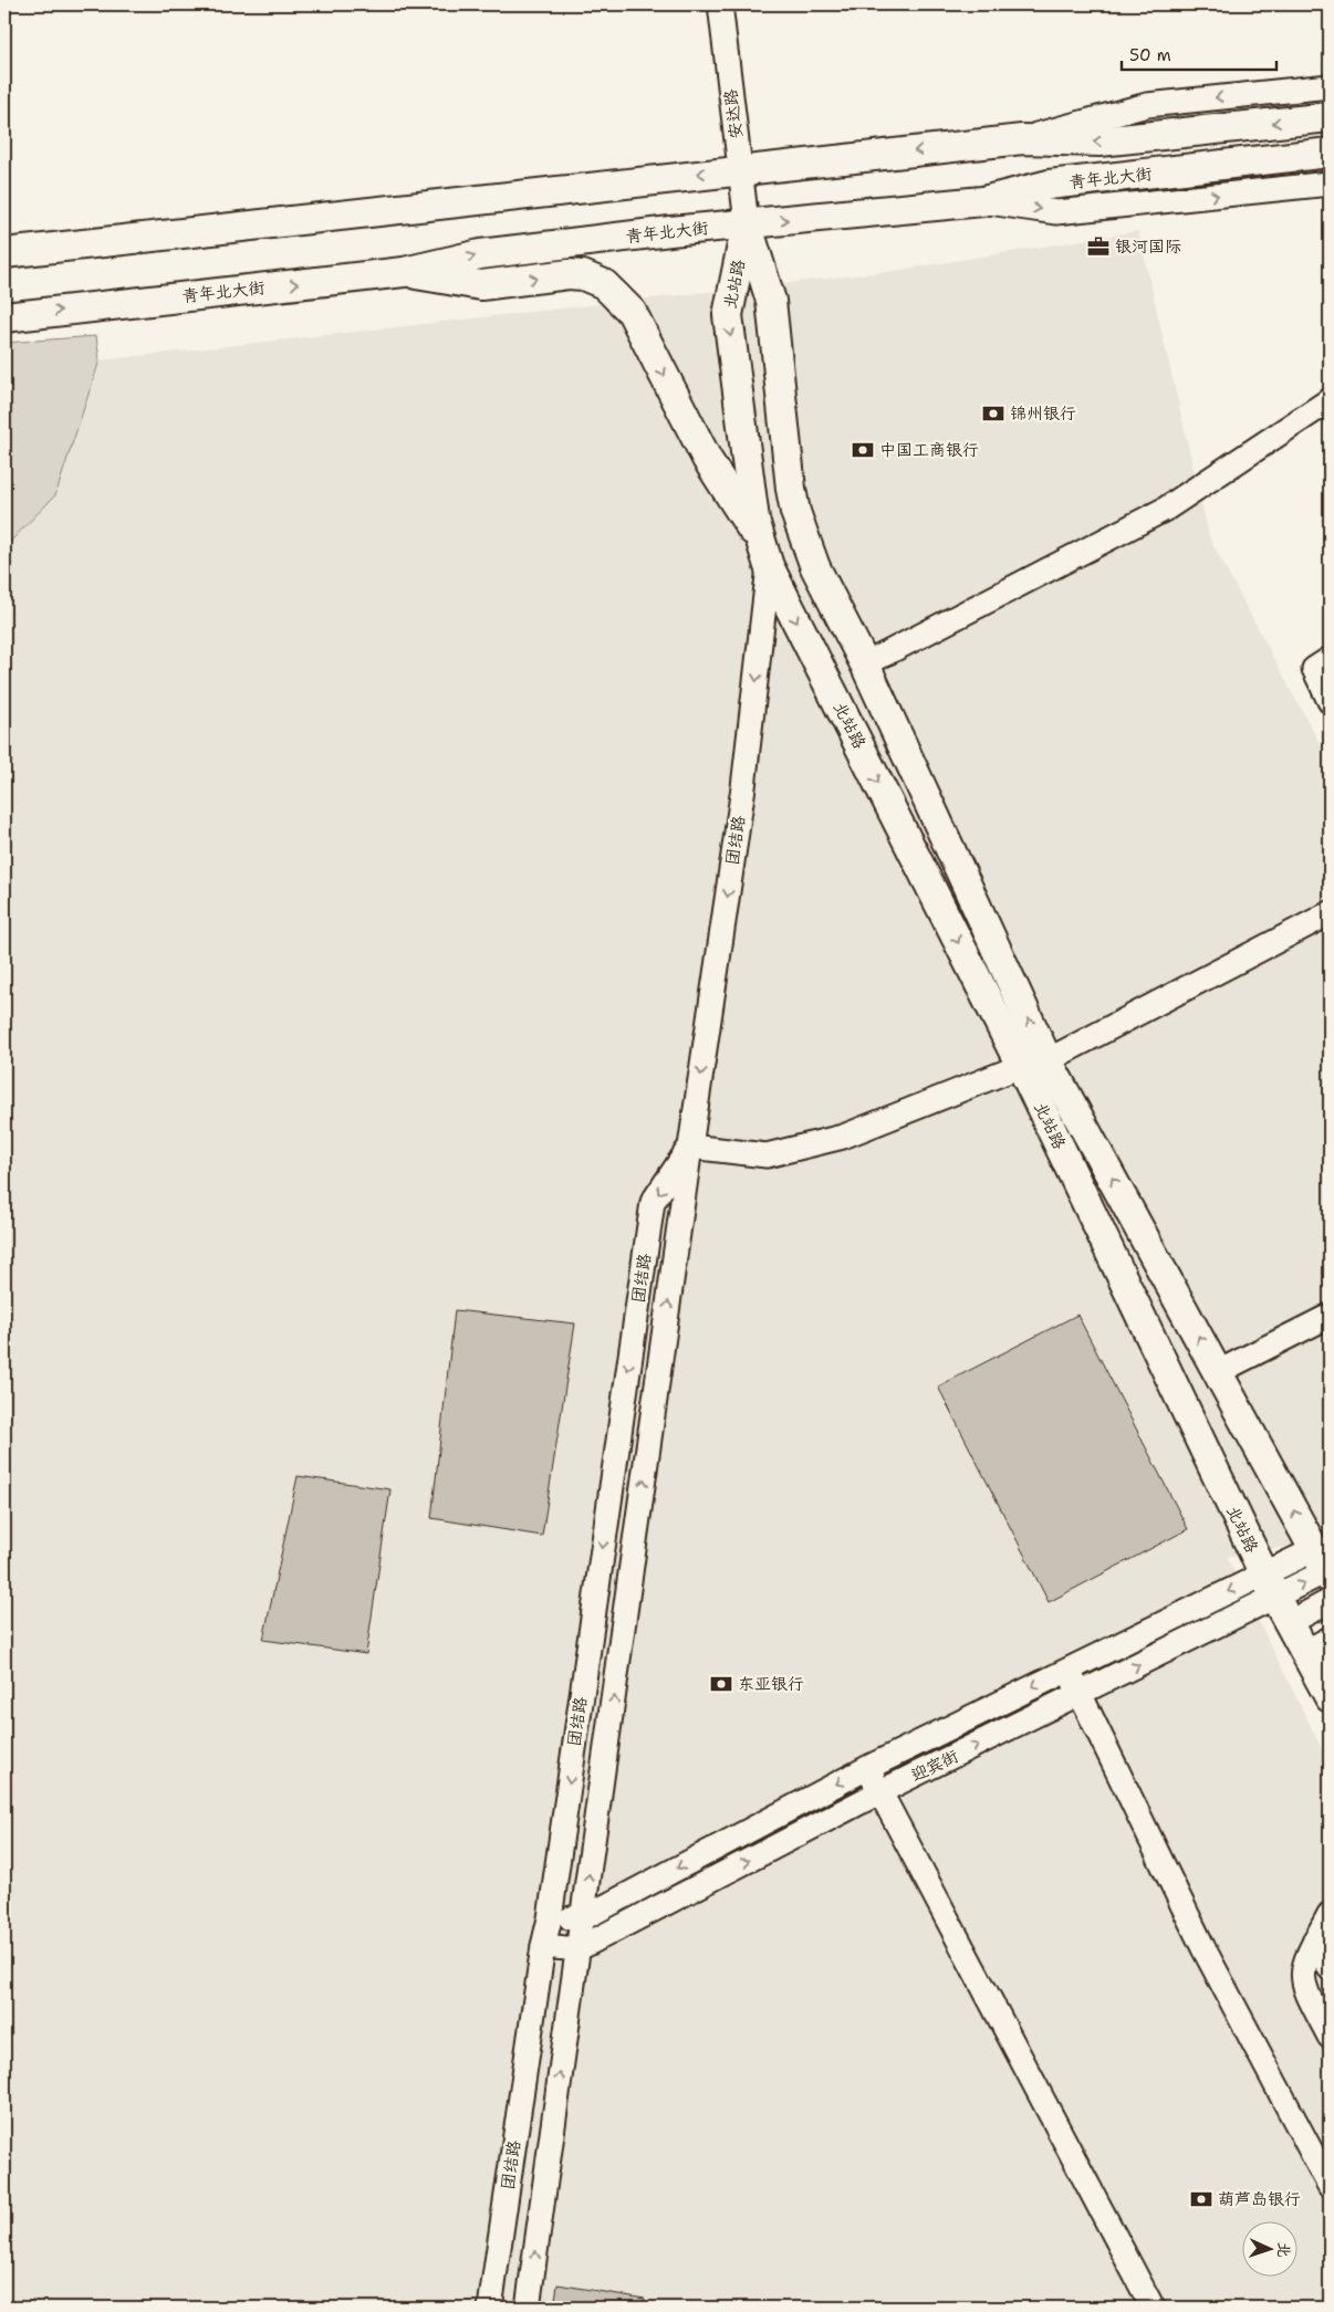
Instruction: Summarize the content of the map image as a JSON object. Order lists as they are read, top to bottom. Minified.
{"streets":{"main road":["青年北大街","北站路"],"street":["安达路","团结路","迎宾街"]},"crossings":[["安达路","青年北大街"],["安达路","北站路"],["青年北大街","北站路"],["北站路","团结路"],["北站路","迎宾街"],["团结路","迎宾街"]],"places":{"office":["银河国际"],"bank":["锦州银行","中国工商银行","东亚银行","葫芦岛银行"]},"scale_bar":"50 m","north":"right"}
